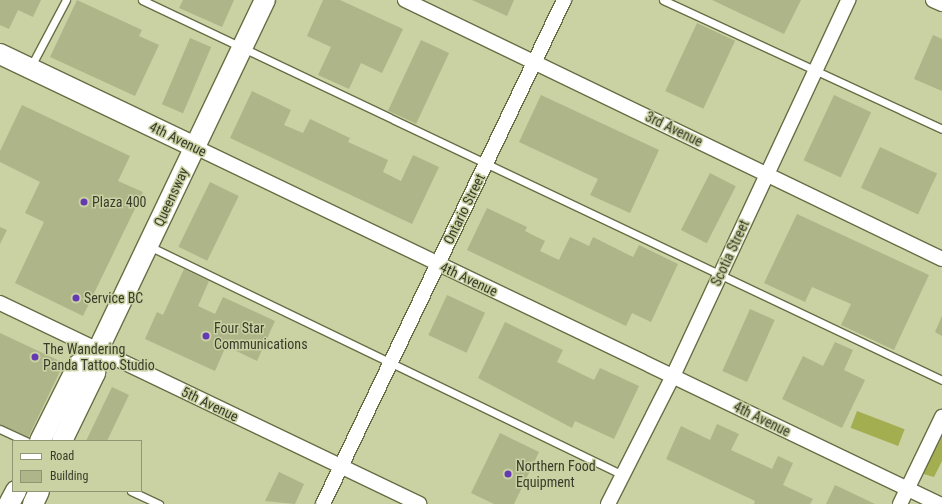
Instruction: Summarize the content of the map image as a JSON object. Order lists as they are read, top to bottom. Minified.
{"streets":{"main road":["4th Avenue","Queensway"],"street":["3rd Avenue","Ontario Street","Scotia Street","5th Avenue"]},"crossings":[["3rd Avenue","Ontario Street"],["3rd Avenue","Scotia Street"],["4th Avenue","Queensway"],["4th Avenue","Ontario Street"],["4th Avenue","Scotia Street"],["Queensway","5th Avenue"],["Ontario Street","5th Avenue"]],"places":["Plaza 400","Service BC","Four Star Communications","The Wandering Panda Tattoo Studio","Northern Food Equipment"],"legend":["Road","Building"]}
